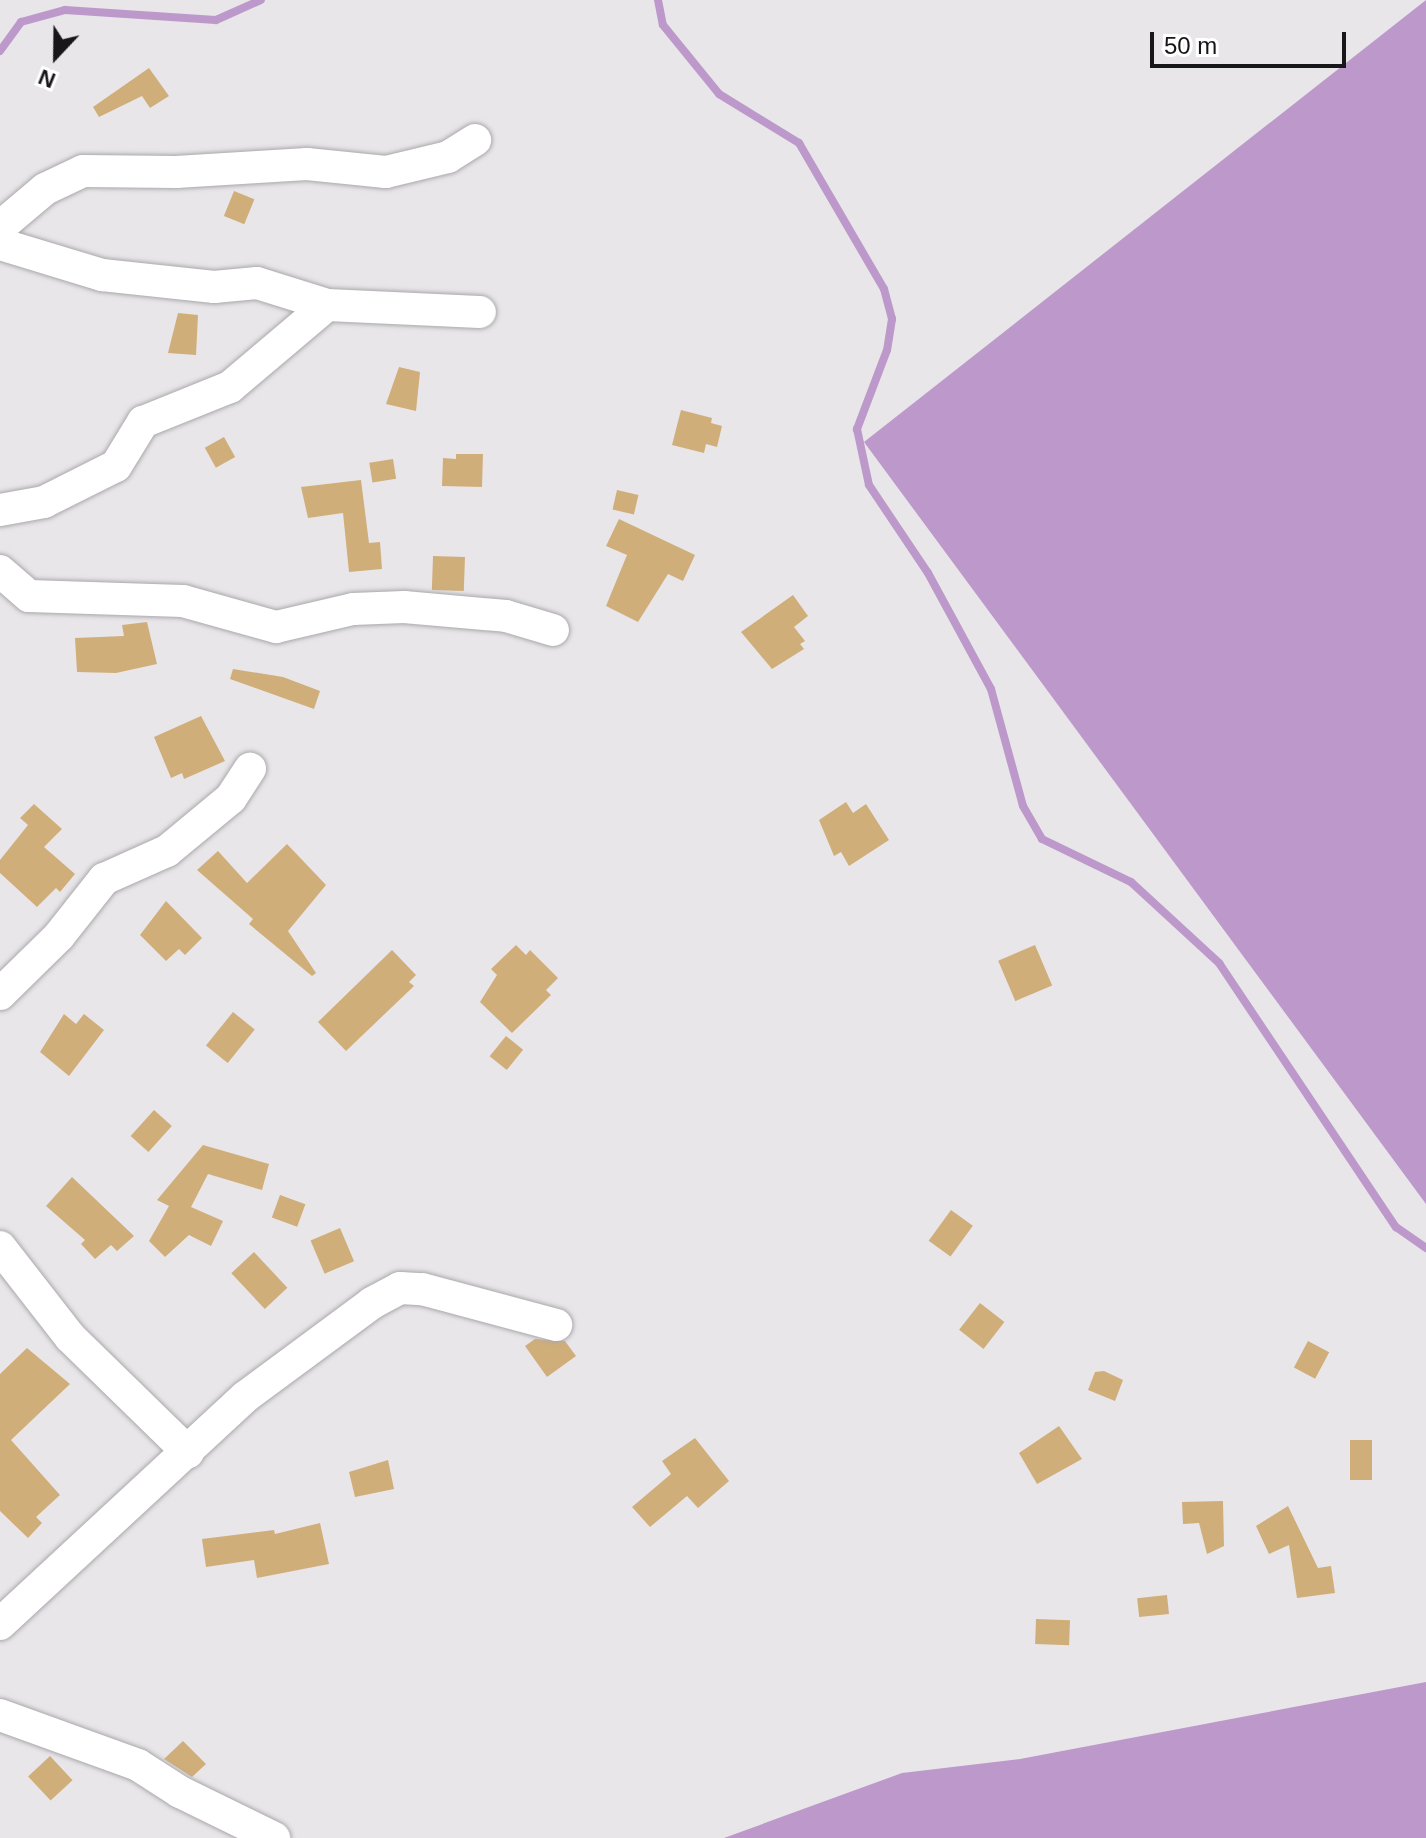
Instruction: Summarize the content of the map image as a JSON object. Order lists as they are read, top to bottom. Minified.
{"scale_bar":"50 m","north":"bottom"}
